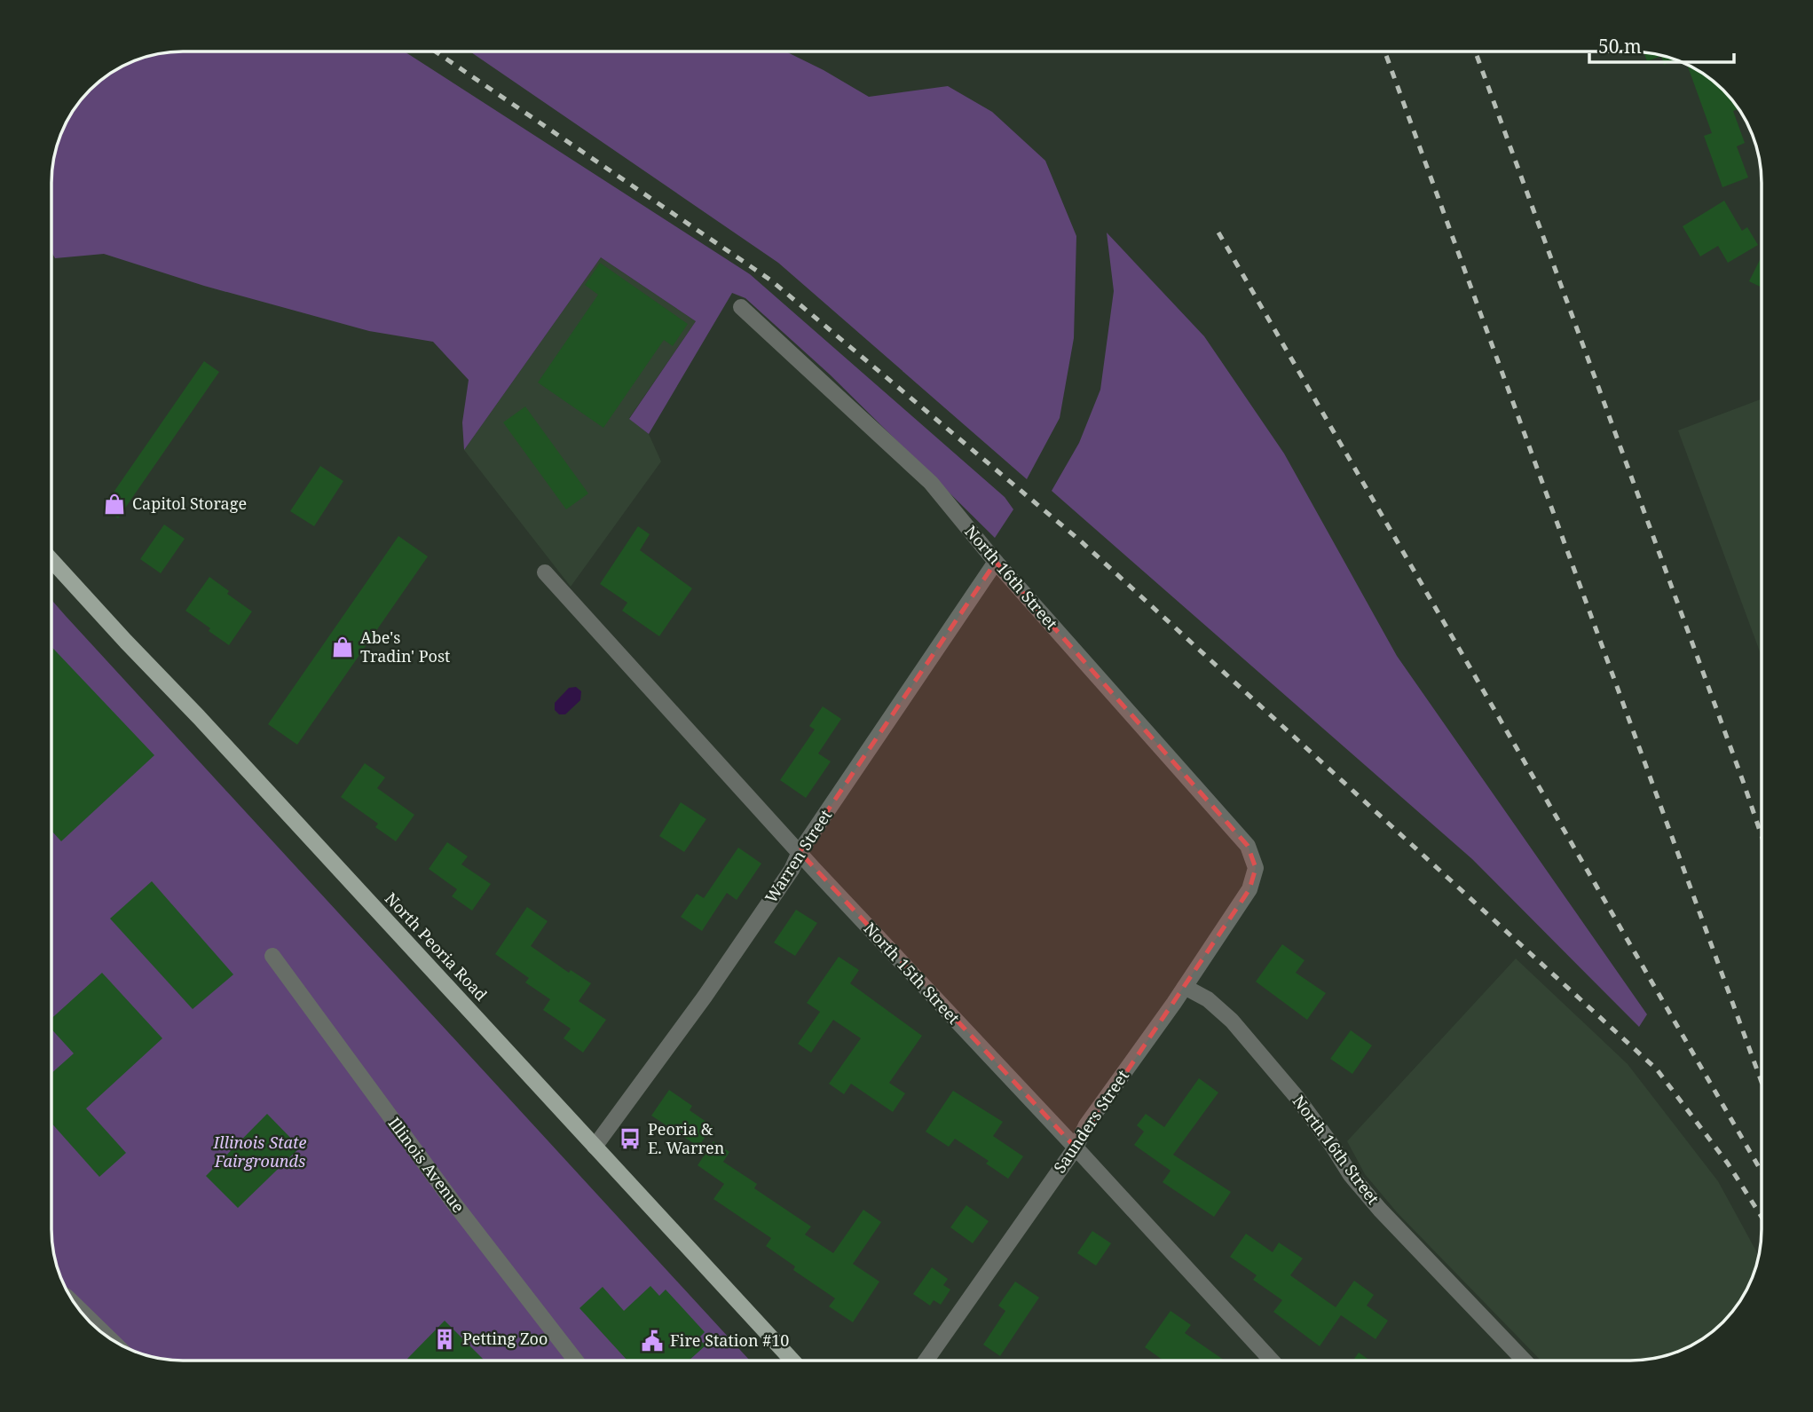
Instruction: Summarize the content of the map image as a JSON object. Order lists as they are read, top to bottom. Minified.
{"streets":{"main road":["North Peoria Road"],"street":["North 16th Street","Warren Street","North 15th Street","Saunders Street","Illinois Avenue"]},"crossings":[["North 16th Street","Warren Street"],["North 16th Street","Saunders Street"],["Warren Street","North Peoria Road"],["Warren Street","North 15th Street"],["North 15th Street","Saunders Street"]],"parks":["Illinois State Fairgrounds"],"places":{"shop":["Capitol Storage","Abe's Tradin' Post"],"bus stop":["Peoria & E. Warren"],"building":["Petting Zoo"],"public building":["Fire Station #10"]},"scale_bar":"50 m"}
